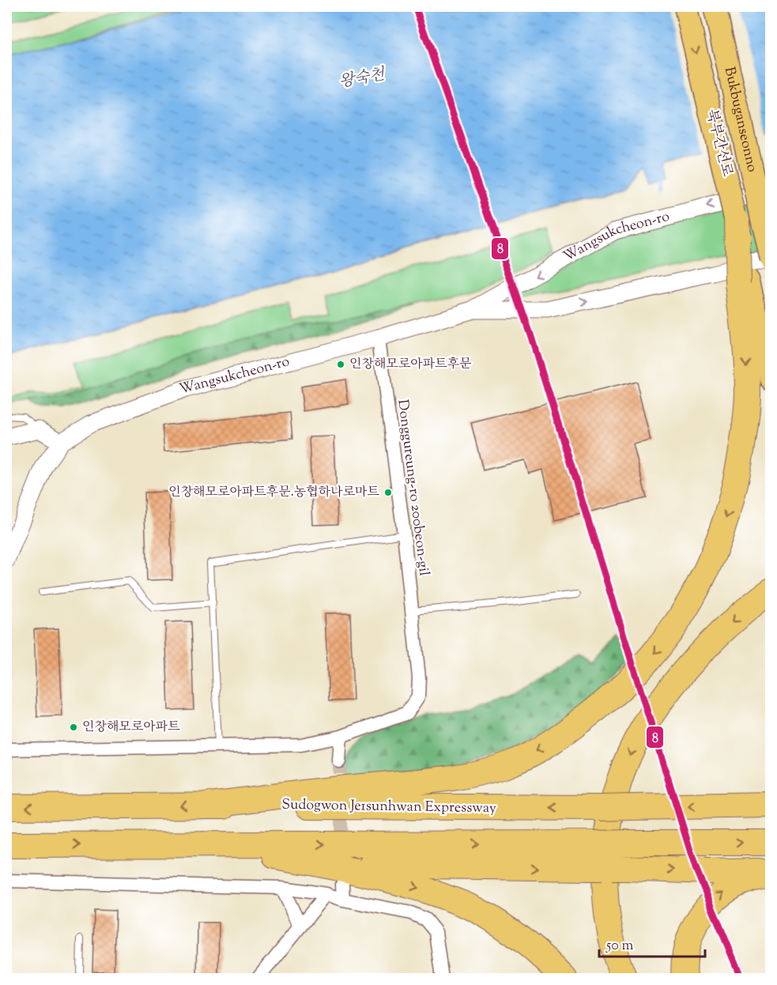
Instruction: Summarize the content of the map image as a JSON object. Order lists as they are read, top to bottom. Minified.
{"streets":{"highway":["Bukbuganseonno","북부간선로","Sudogwon Je1sunhwan Expressway"],"street":["Wangsukcheon-ro","Donggureung-ro 200beon-gil"]},"crossings":[["Bukbuganseonno","Wangsukcheon-ro"],["Wangsukcheon-ro","Donggureung-ro 200beon-gil"]],"one_way":["북부간선로"],"water":["왕숙천"],"places":["인창해모로아파트후문","인창해모로아파트후문.농협하나로마트","인창해모로아파트"],"lines":["transit line 8"],"scale_bar":"50 m"}
